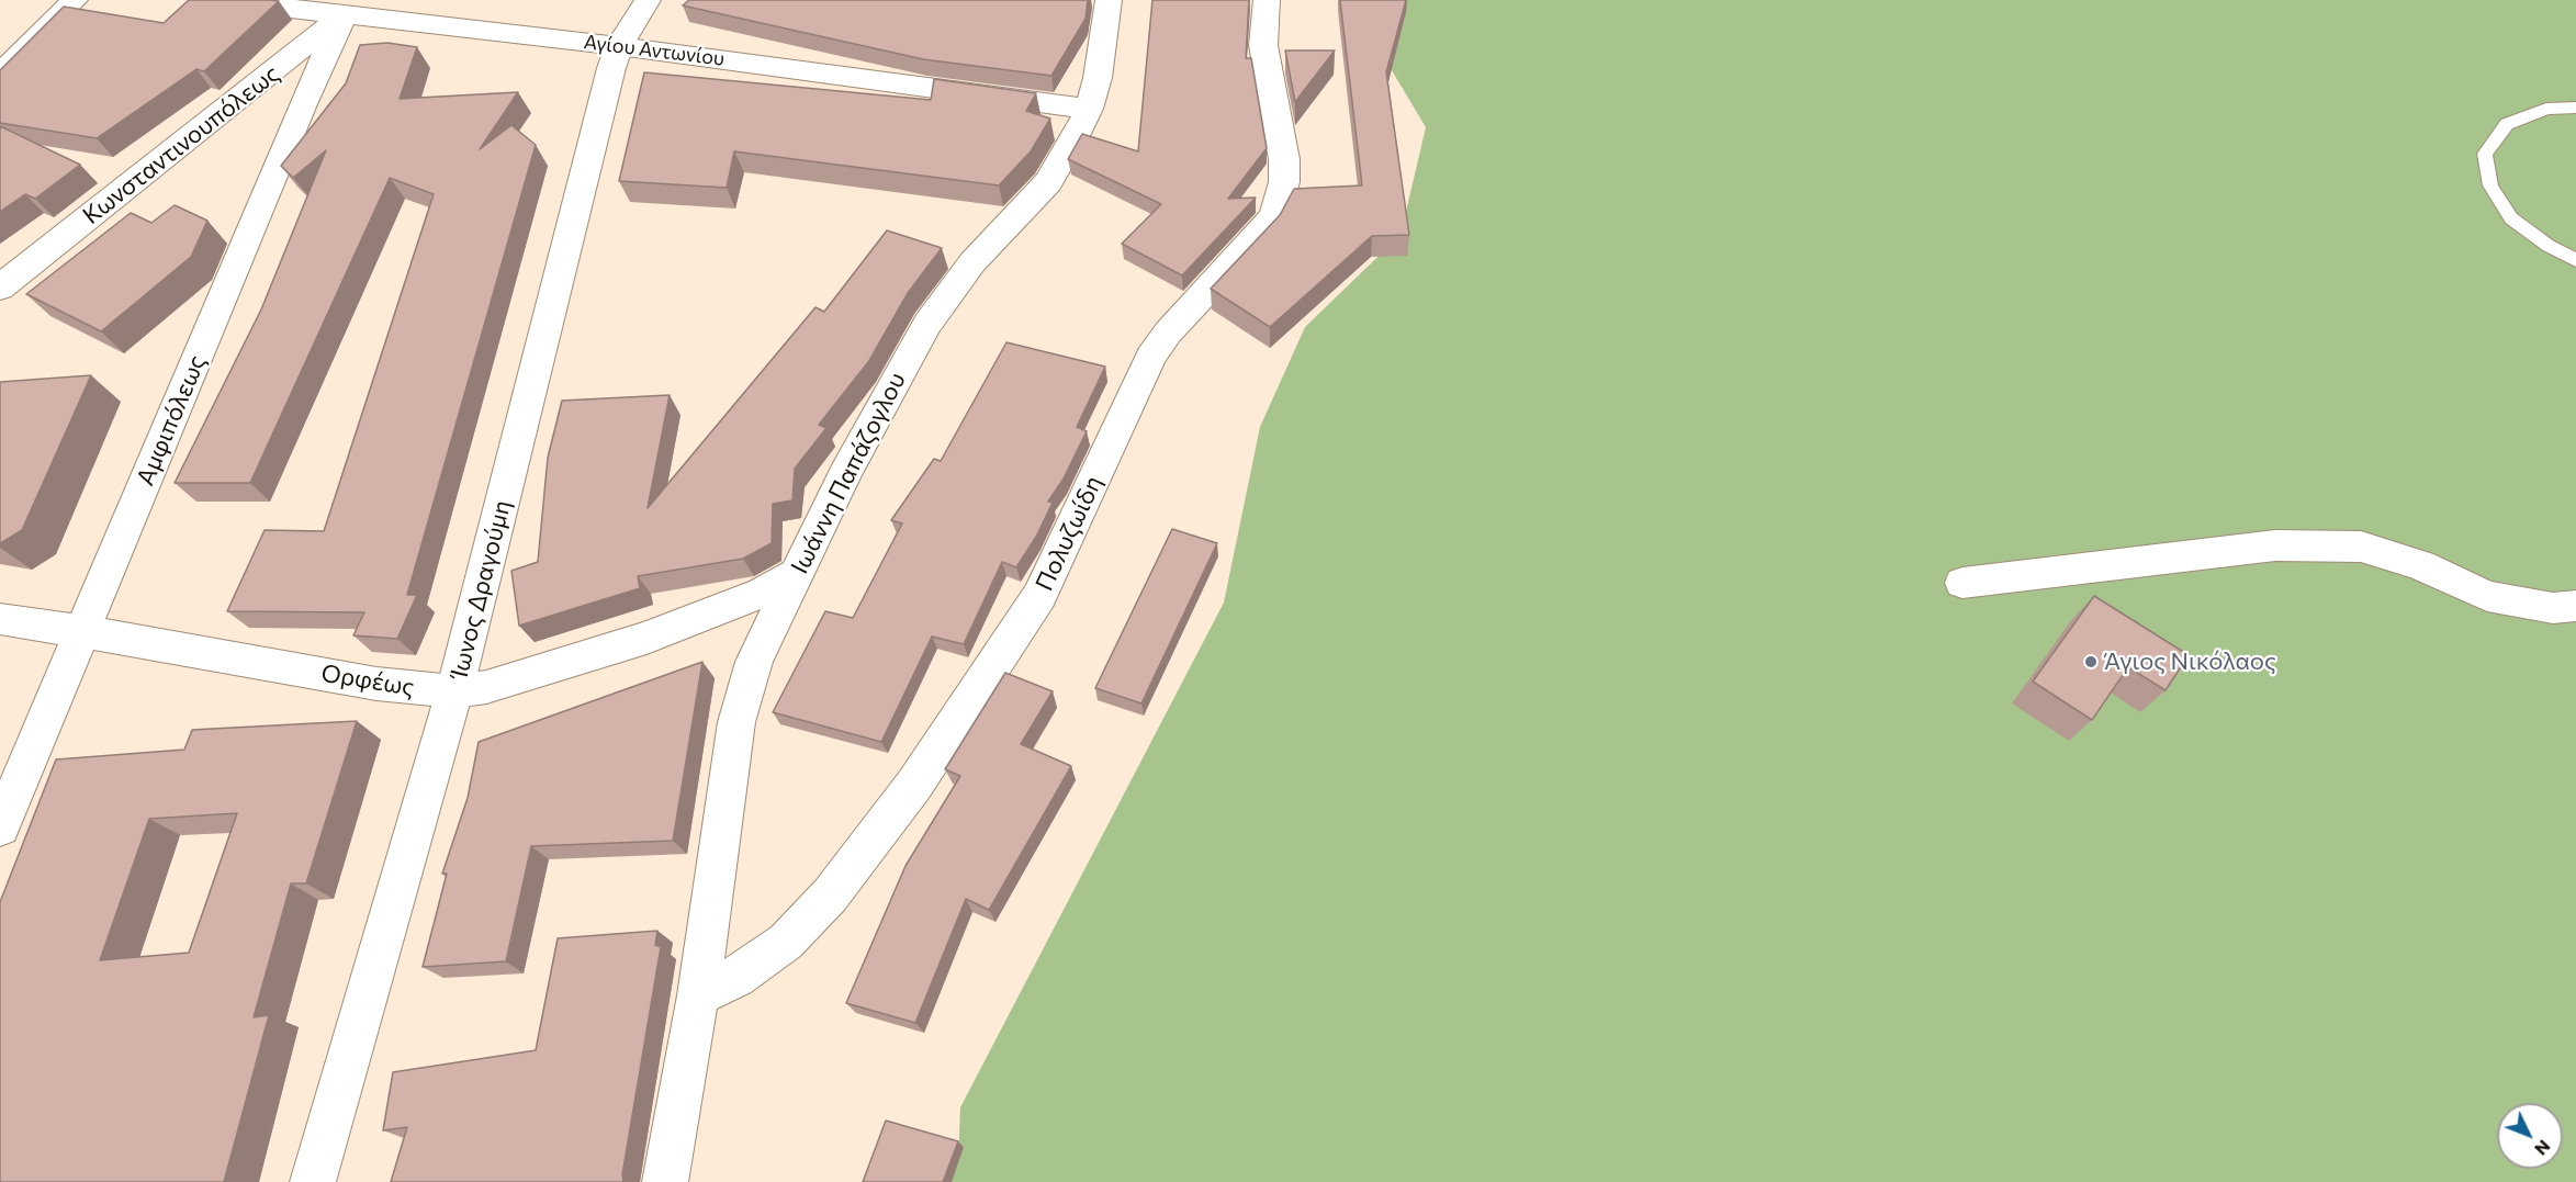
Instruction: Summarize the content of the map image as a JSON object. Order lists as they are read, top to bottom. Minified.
{"streets":{"street":["Αγίου Αντωνίου","Κωνσταντινουπόλεως","Αμφιπόλεως","Ιωάννη Παπάζογλου","Πολυζωίδη","Ίωνος Δραγούμη","Ορφέως"]},"crossings":[["Αγίου Αντωνίου","Κωνσταντινουπόλεως"],["Αγίου Αντωνίου","Αμφιπόλεως"],["Αγίου Αντωνίου","Ιωάννη Παπάζογλου"],["Αγίου Αντωνίου","Ίωνος Δραγούμη"],["Κωνσταντινουπόλεως","Αμφιπόλεως"],["Αμφιπόλεως","Ορφέως"],["Ιωάννη Παπάζογλου","Πολυζωίδη"],["Ιωάννη Παπάζογλου","Ορφέως"],["Ίωνος Δραγούμη","Ορφέως"]],"places":["Άγιος Νικόλαος"],"north":"bottom right"}
